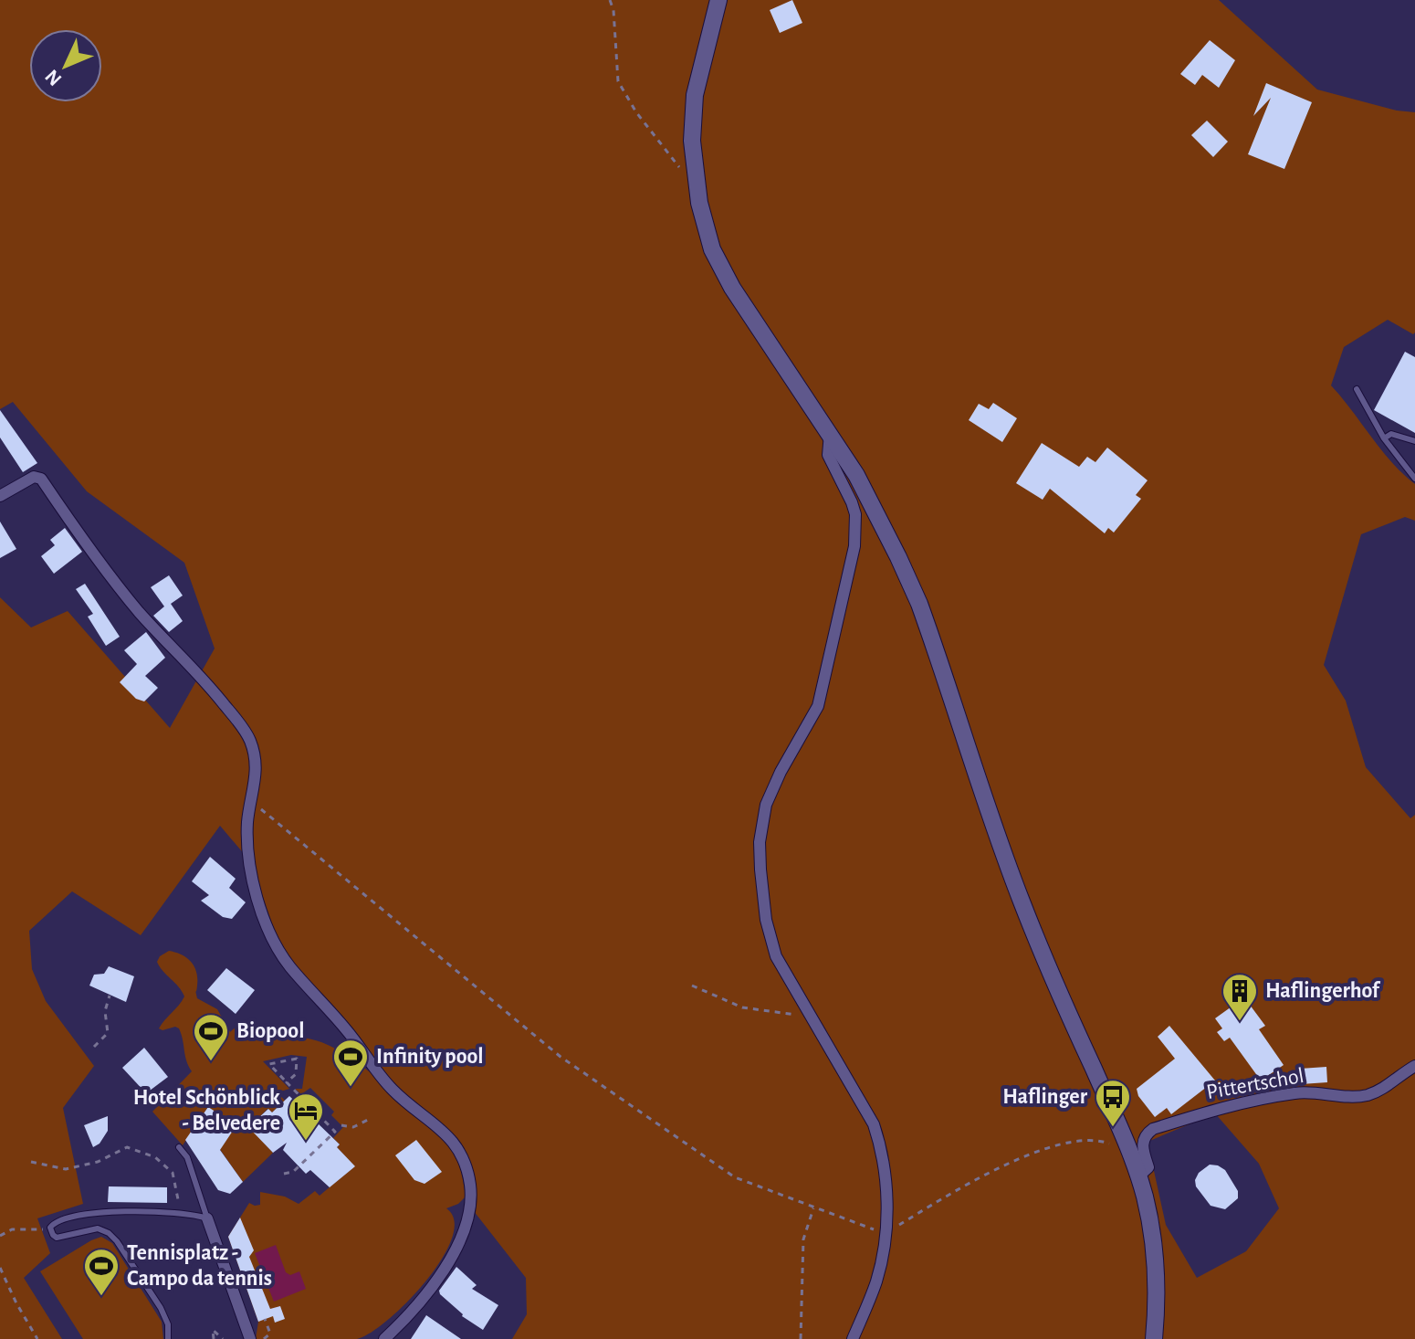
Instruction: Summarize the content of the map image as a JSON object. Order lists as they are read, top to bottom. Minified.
{"streets":{"street":["Pittertschol"]},"places":{"building":["Haflingerhof"],"sports":["Biopool","Infinity pool","Tennisplatz - Campo da tennis"],"bus stop":["Haflinger"],"hotel":["Hotel Schönblick - Belvedere"]},"north":"bottom left"}
